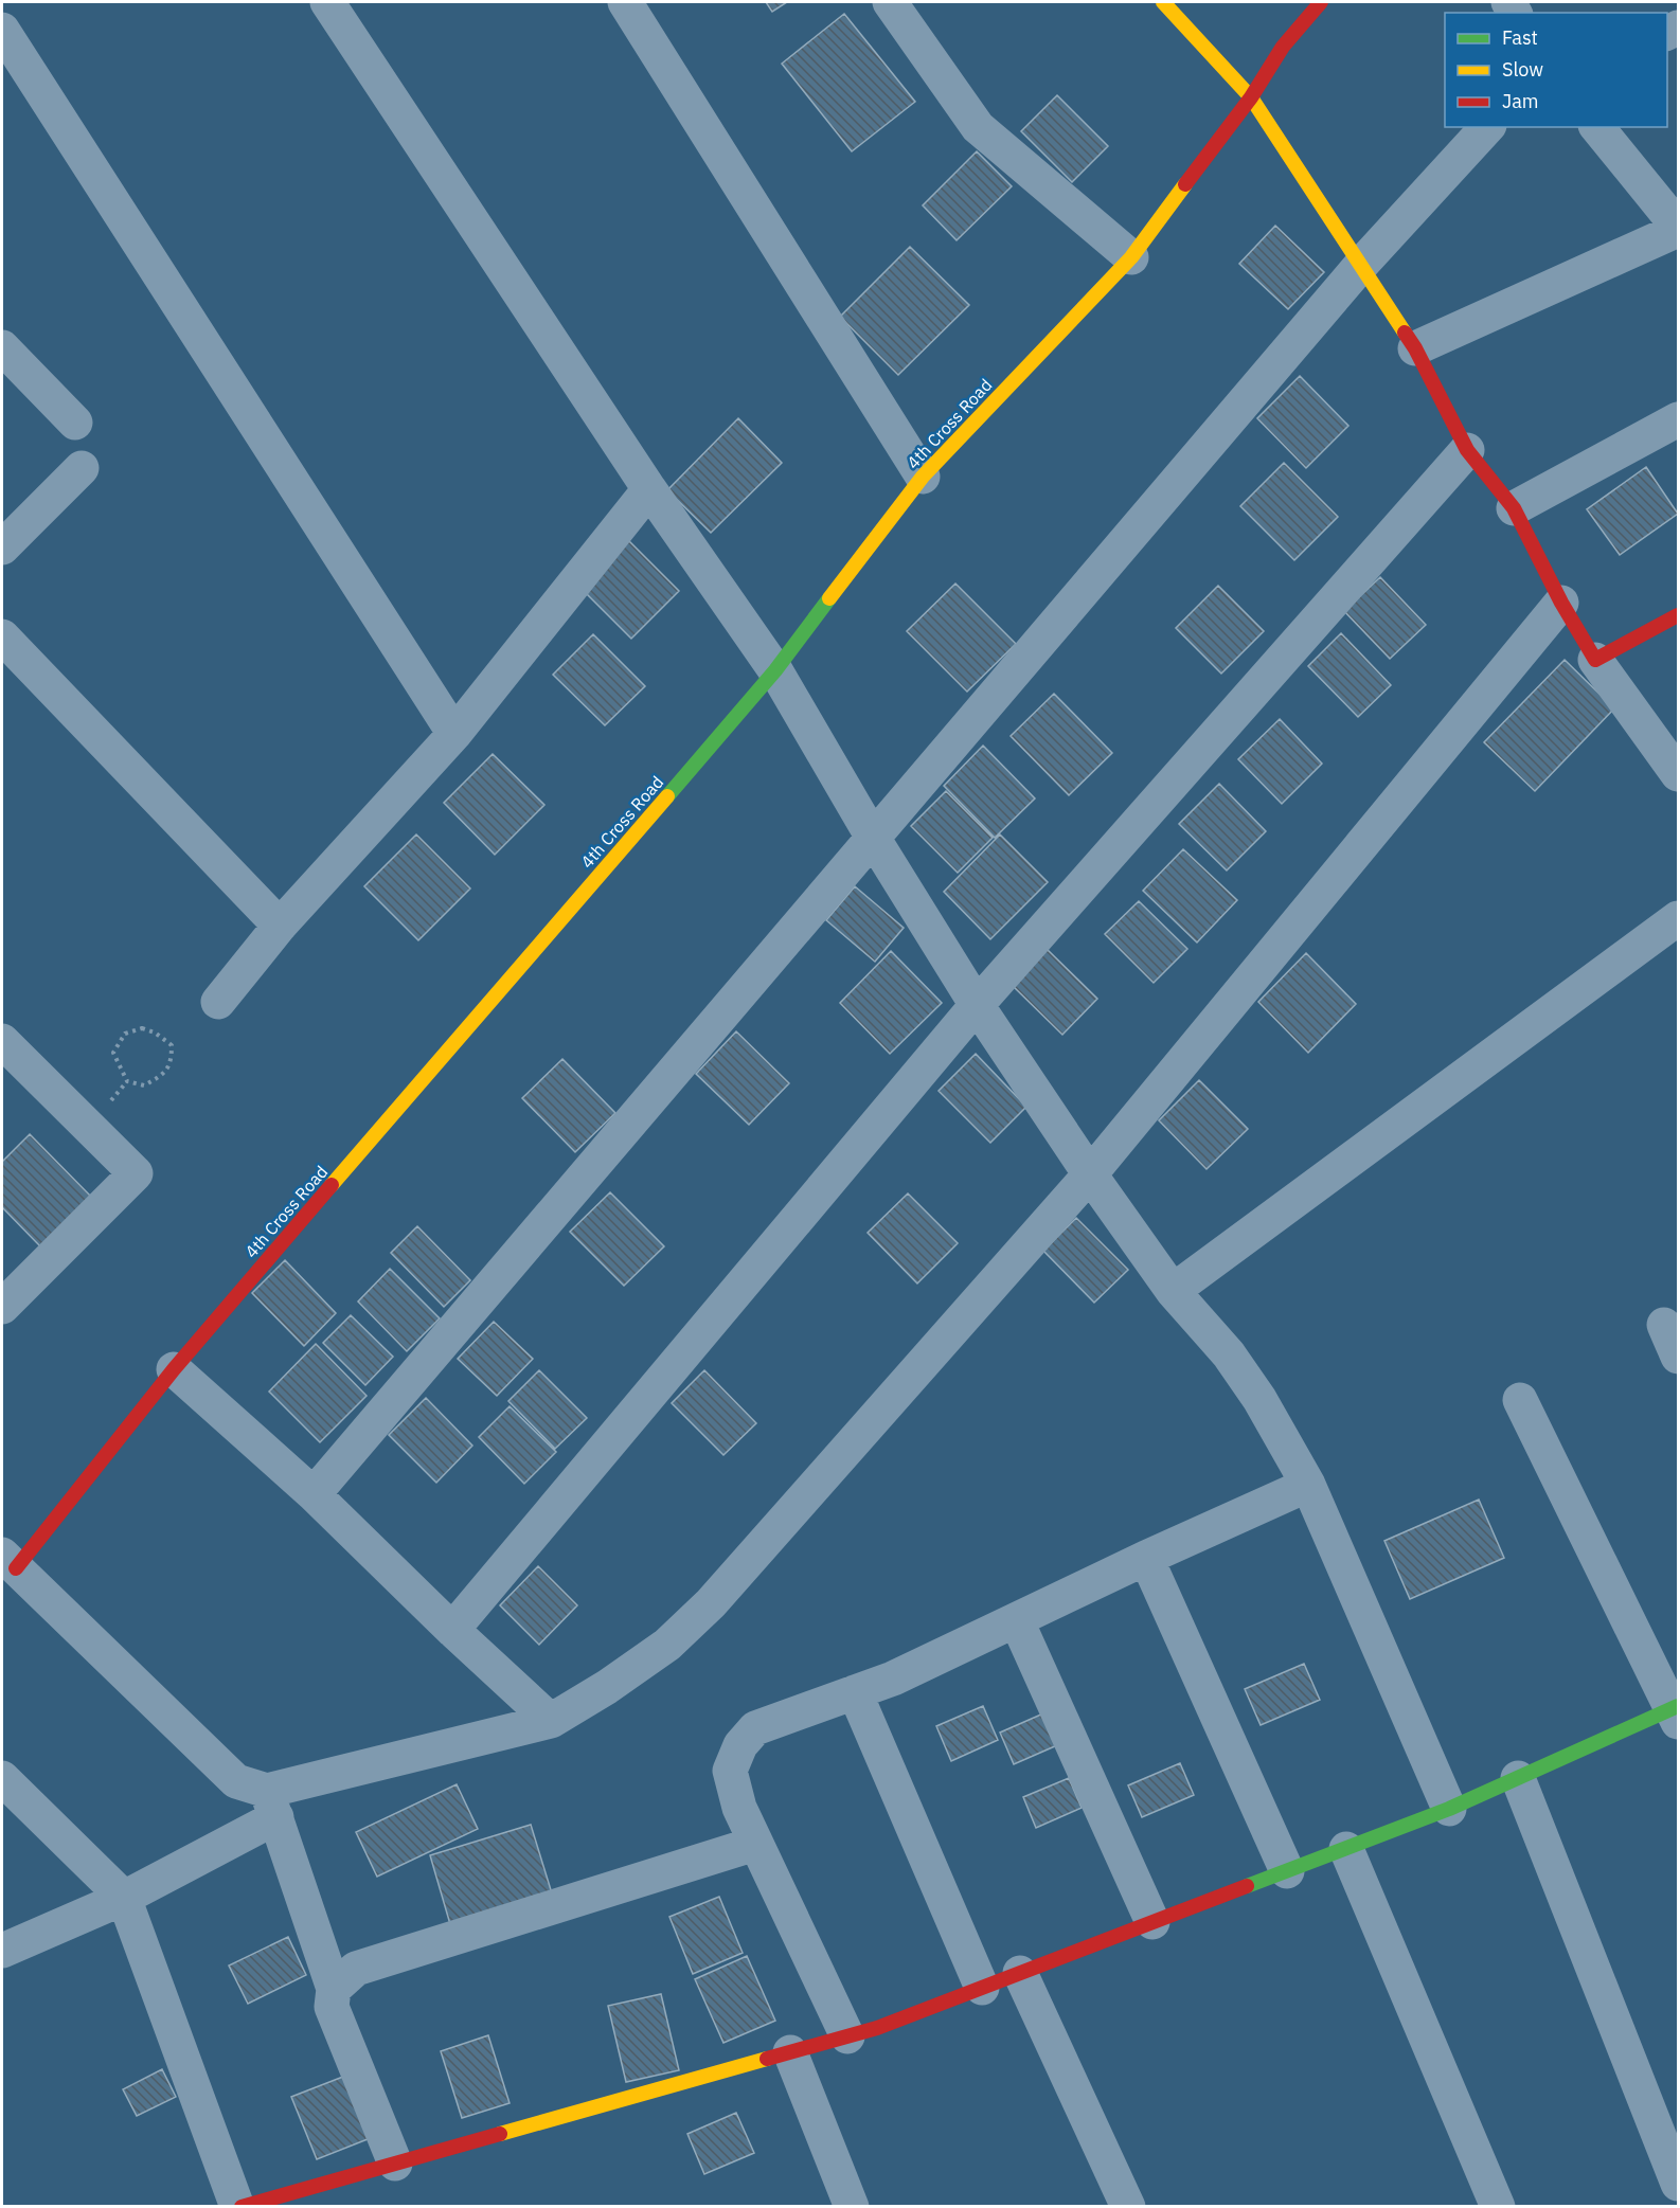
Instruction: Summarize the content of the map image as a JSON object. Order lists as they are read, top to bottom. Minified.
{"streets":{"street":["4th Cross Road"]},"legend":["Fast","Slow","Jam"]}
